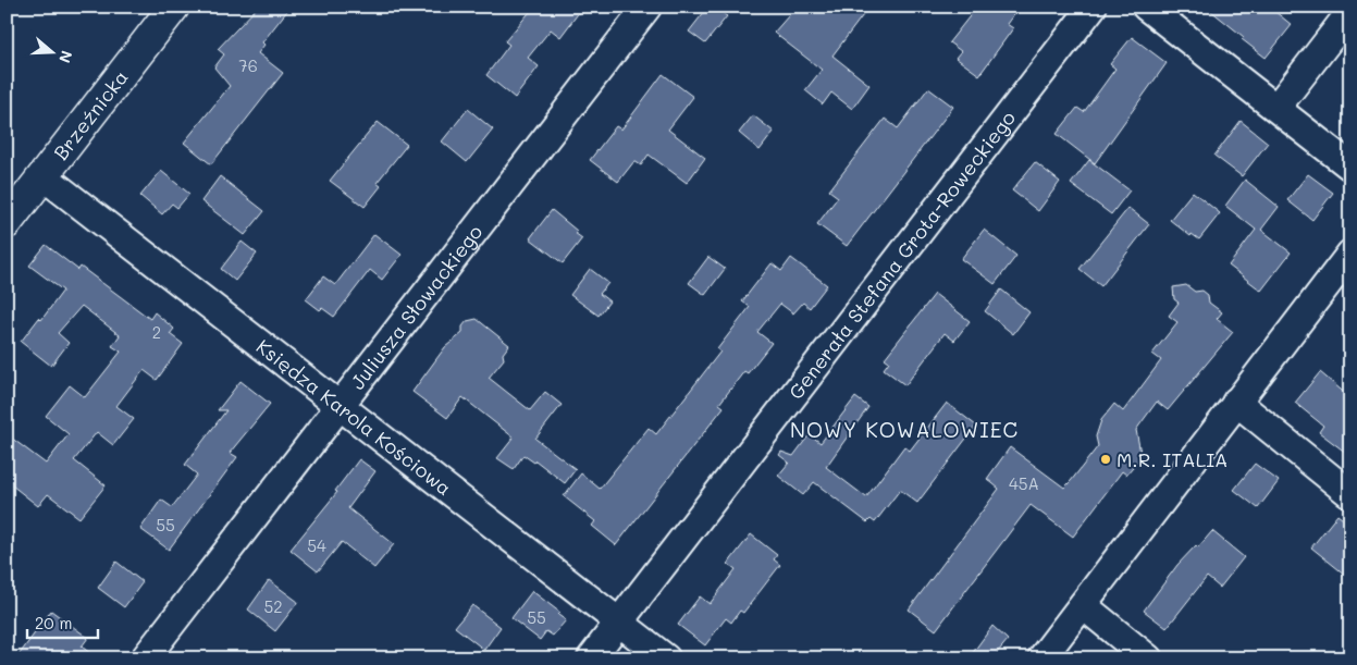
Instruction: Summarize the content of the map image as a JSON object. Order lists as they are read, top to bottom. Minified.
{"streets":{"main road":["Brzeźnicka"],"street":["Generała Stefana Grota-Roweckiego","Juliusza Słowackiego","Księdza Karola Kościowa"]},"crossings":[["Brzeźnicka","Księdza Karola Kościowa"],["Generała Stefana Grota-Roweckiego","Księdza Karola Kościowa"],["Juliusza Słowackiego","Księdza Karola Kościowa"]],"districts":["NOWY KOWALOWIEC"],"places":["M.R. ITALIA"],"house_numbers":["76","2","45A","55","54","52","55"],"scale_bar":"20 m","north":"right"}
